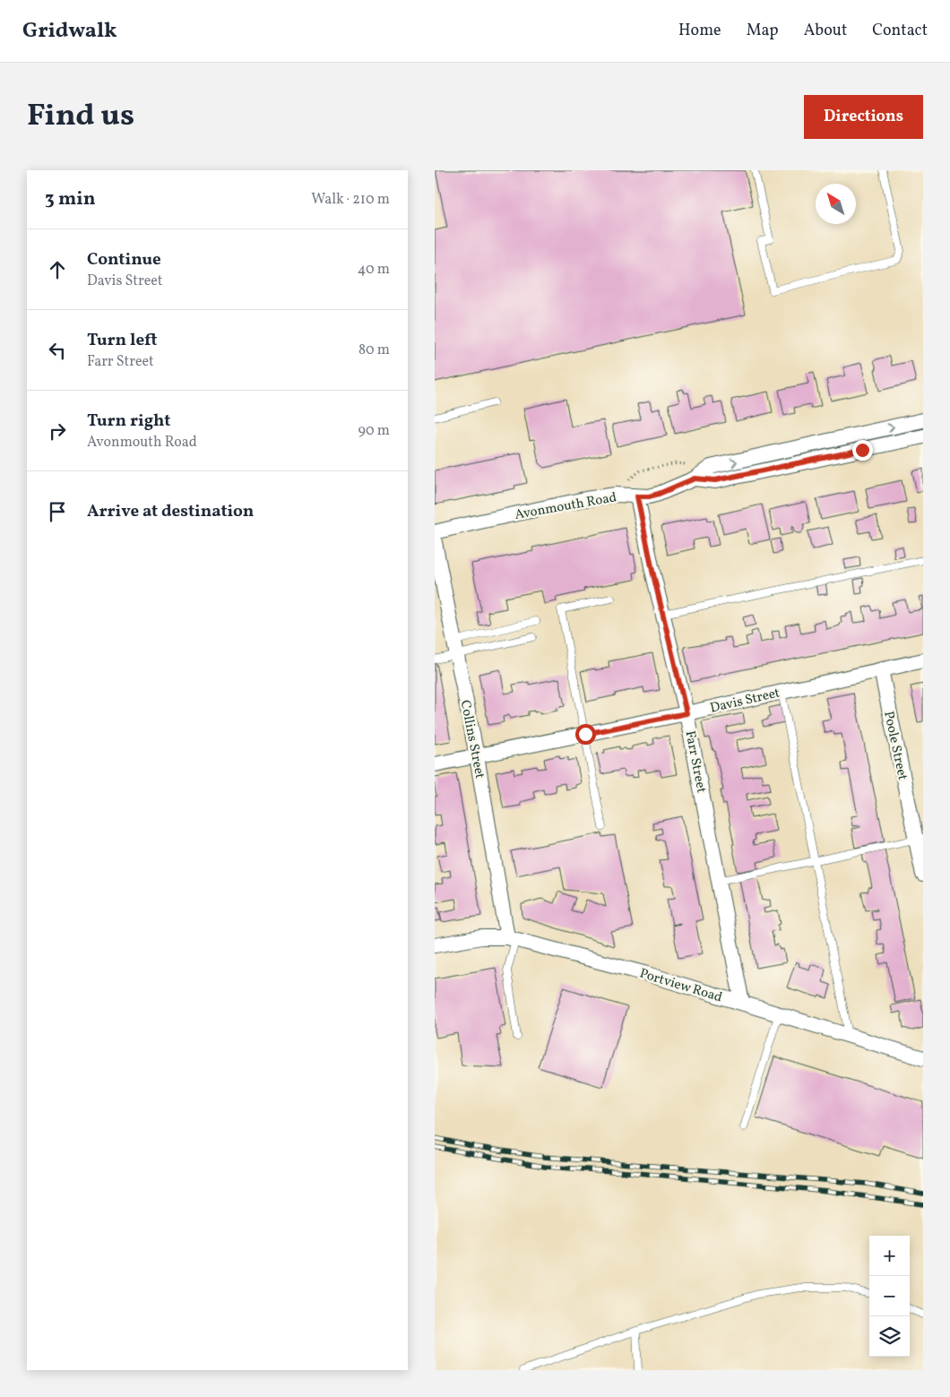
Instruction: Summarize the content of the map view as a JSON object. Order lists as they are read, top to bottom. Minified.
{"streets":{"street":["Avonmouth Road","Davis Street","Collins Street","Poole Street","Farr Street","Portview Road"]},"crossings":[["Avonmouth Road","Farr Street"],["Davis Street","Collins Street"],["Davis Street","Poole Street"],["Davis Street","Farr Street"],["Collins Street","Portview Road"],["Farr Street","Portview Road"]],"north":"top left","page":{"header":"Gridwalk","nav":["Home","Map","About","Contact"],"title":"Find us","buttons":"Directions","heading":["3 min","Walk · 210 m"],"list":[["Continue","Davis Street","40 m"],["Turn left","Farr Street","80 m"],["Turn right","Avonmouth Road","90 m"],"Arrive at destination"],"map_buttons":["+","−"]}}
